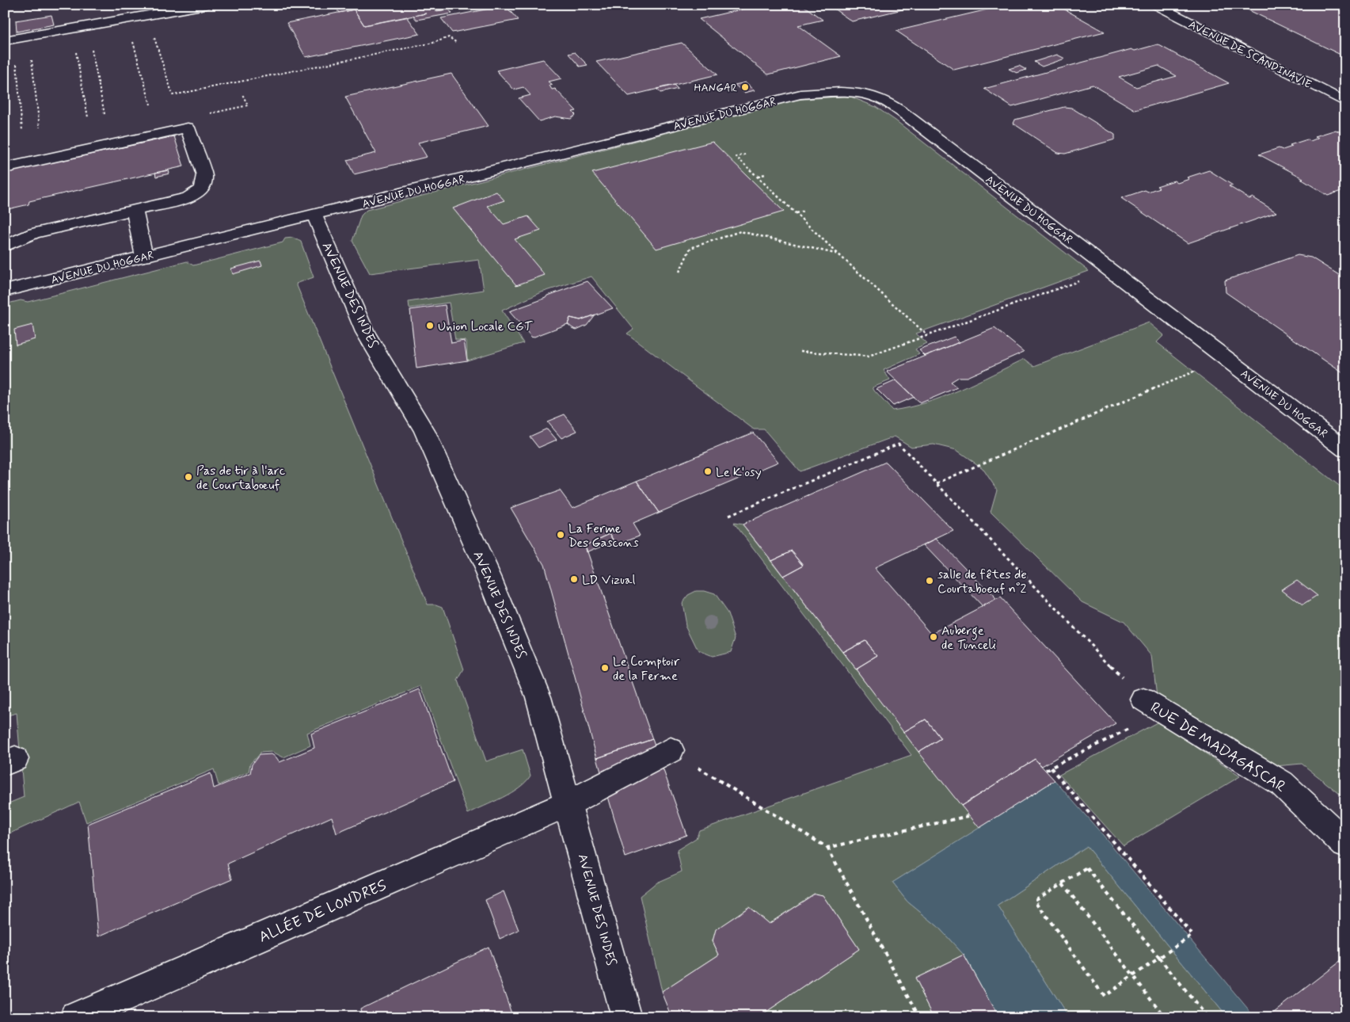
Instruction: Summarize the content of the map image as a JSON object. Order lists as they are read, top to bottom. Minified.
{"streets":{"street":["AVENUE DE SCANDINAVIE","AVENUE DU HOGGAR","AVENUE DES INDES","RUE DE MADAGASCAR","ALLÉE DE LONDRES"]},"crossings":[["AVENUE DU HOGGAR","AVENUE DES INDES"],["AVENUE DES INDES","ALLÉE DE LONDRES"]],"places":["HANGAR","Union Locale CGT","Le K'osy","Pas de tir à l'arc de Courtabœuf","La Ferme Des Gascons","LD Vizual","salle de fêtes de Courtaboeuf n°2","Auberge de Tunceli","Le Comptoir de la Ferme"]}
